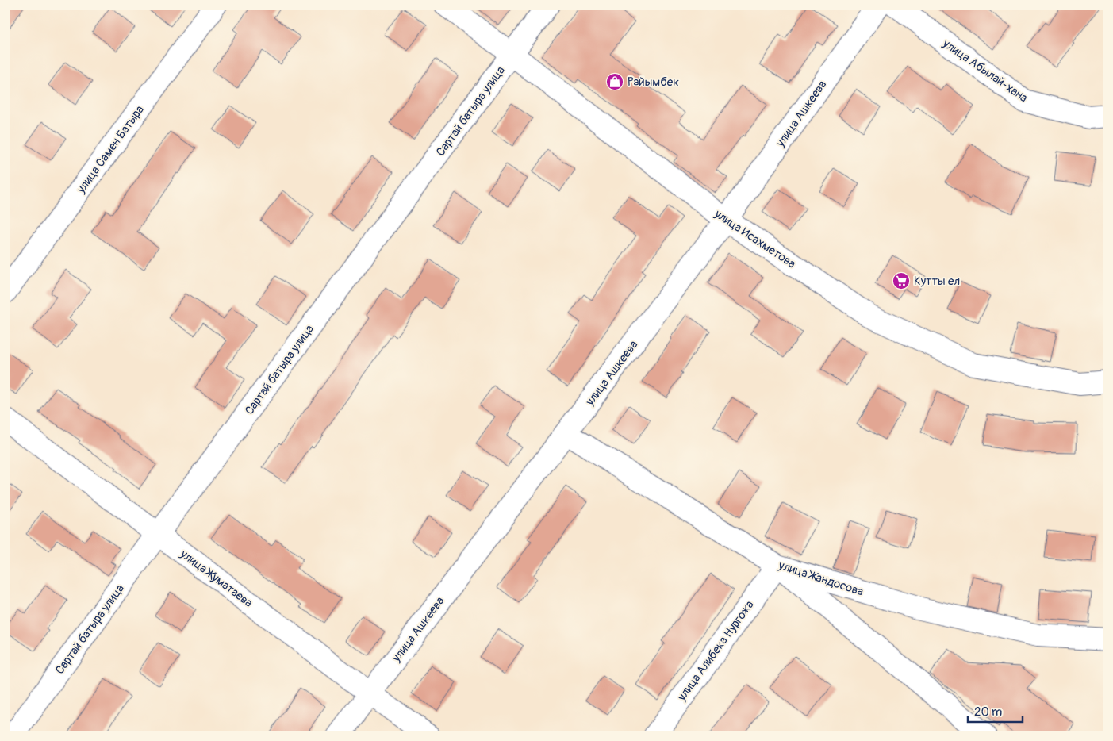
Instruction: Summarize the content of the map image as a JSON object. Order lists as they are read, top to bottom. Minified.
{"streets":{"street":["улица Абылай-хана","Сартай батыра улица","улица Ашкеева","улица Самен Батыра","улица Исахметова","улица Жуматаева","улица Жандосова","улица Алибека Нургожа"]},"crossings":[["Сартай батыра улица","улица Исахметова"],["Сартай батыра улица","улица Жуматаева"],["улица Ашкеева","улица Исахметова"],["улица Ашкеева","улица Жуматаева"],["улица Ашкеева","улица Жандосова"],["улица Жандосова","улица Алибека Нургожа"]],"places":{"shop":["Райымбек"],"supermarket":["Кутты ел"]},"scale_bar":"20 m"}
